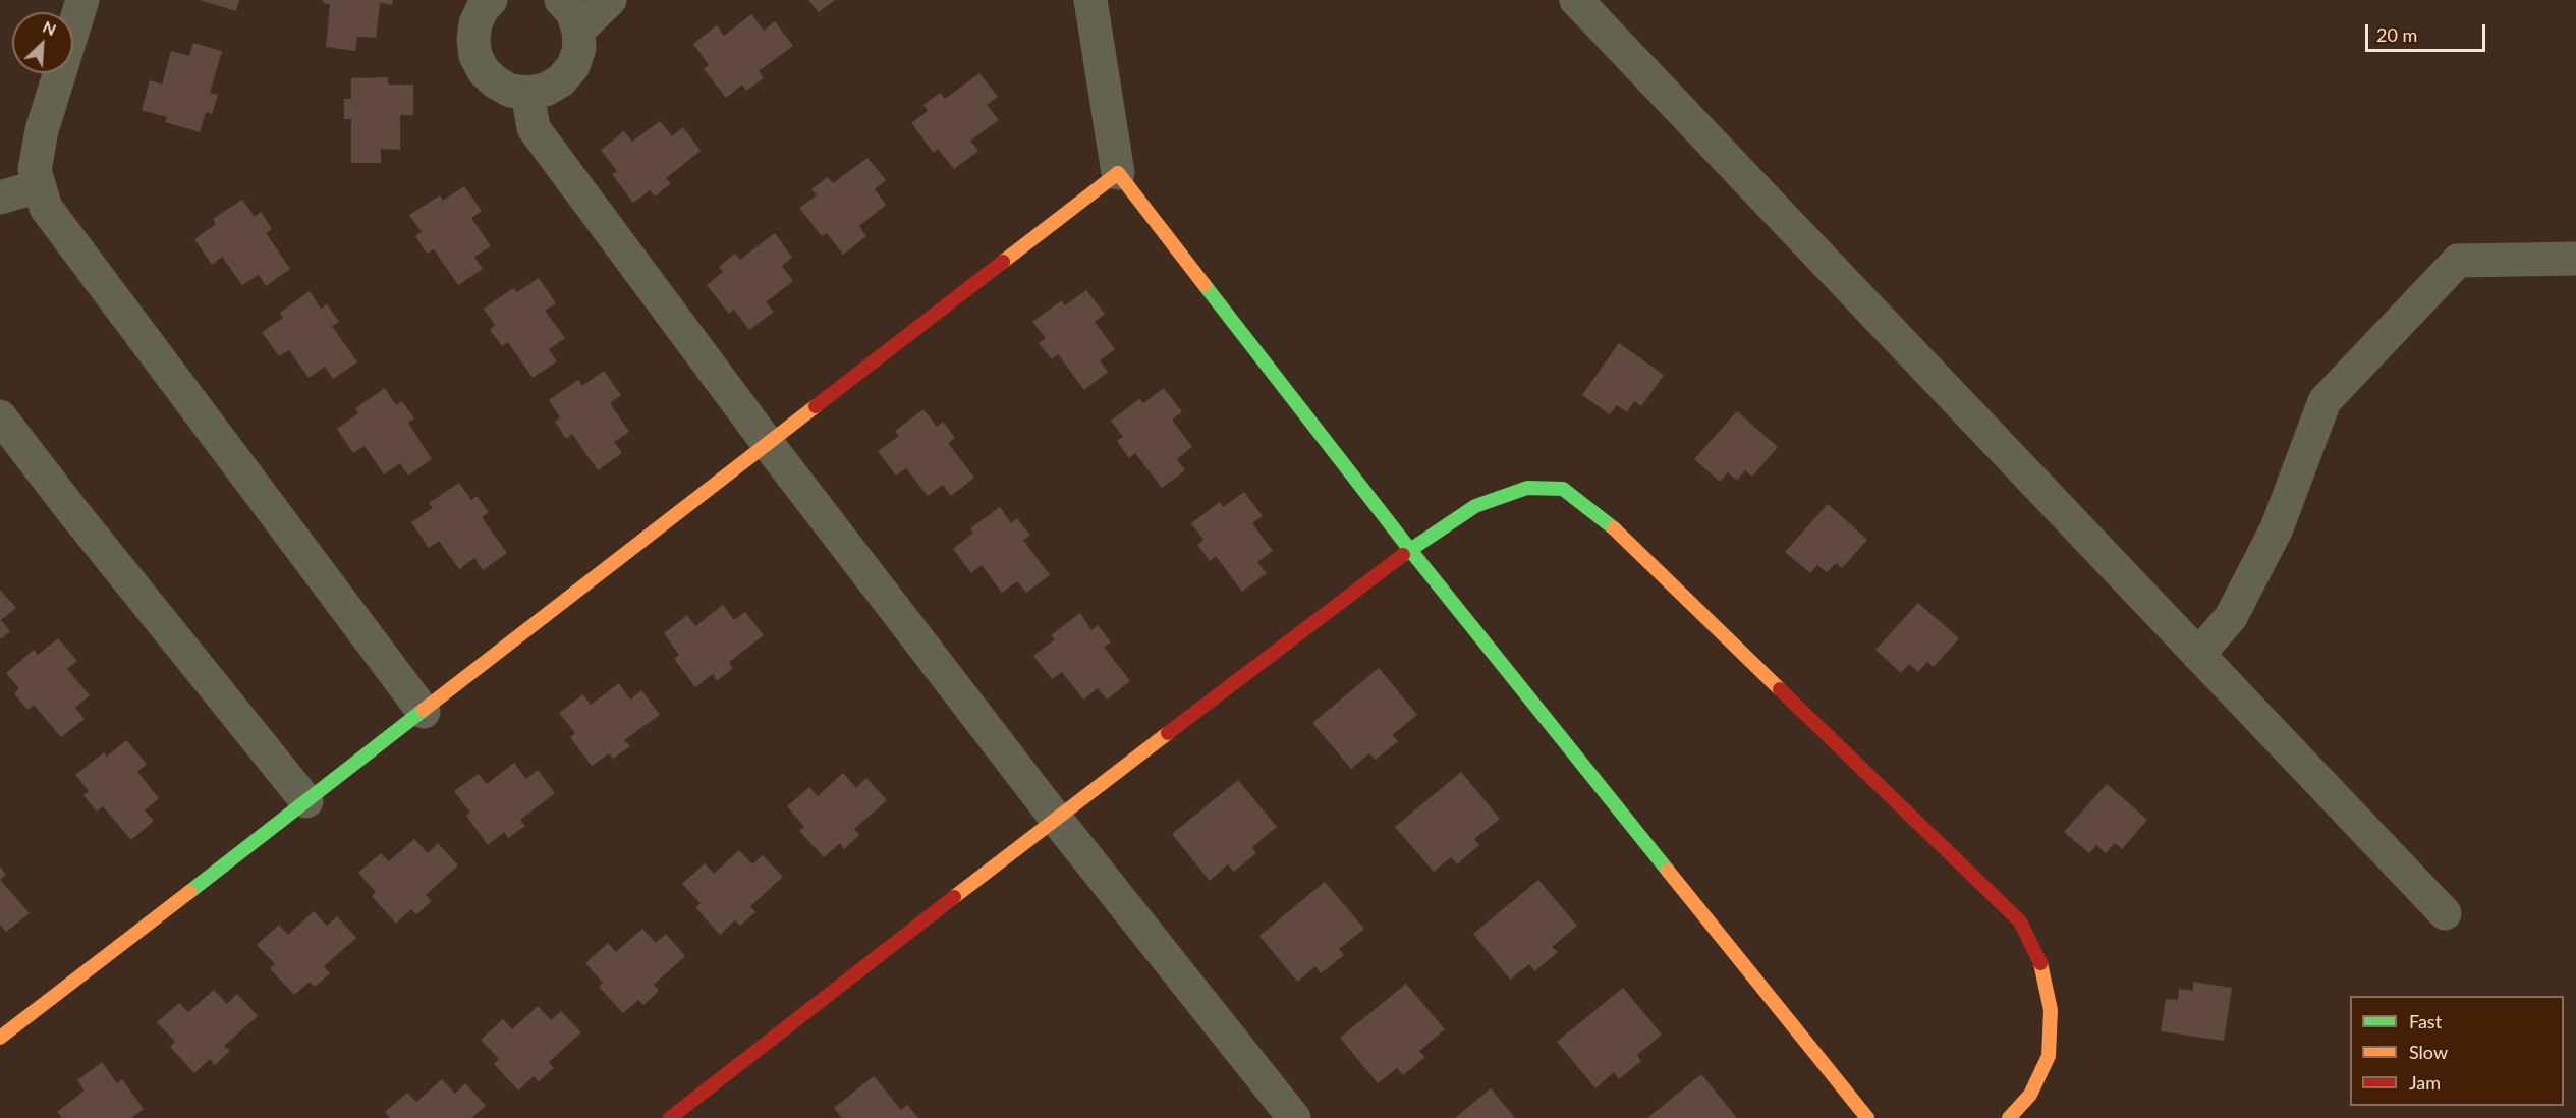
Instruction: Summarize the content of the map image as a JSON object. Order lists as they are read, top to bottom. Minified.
{"legend":["Fast","Slow","Jam"],"scale_bar":"20 m","north":"top right"}
